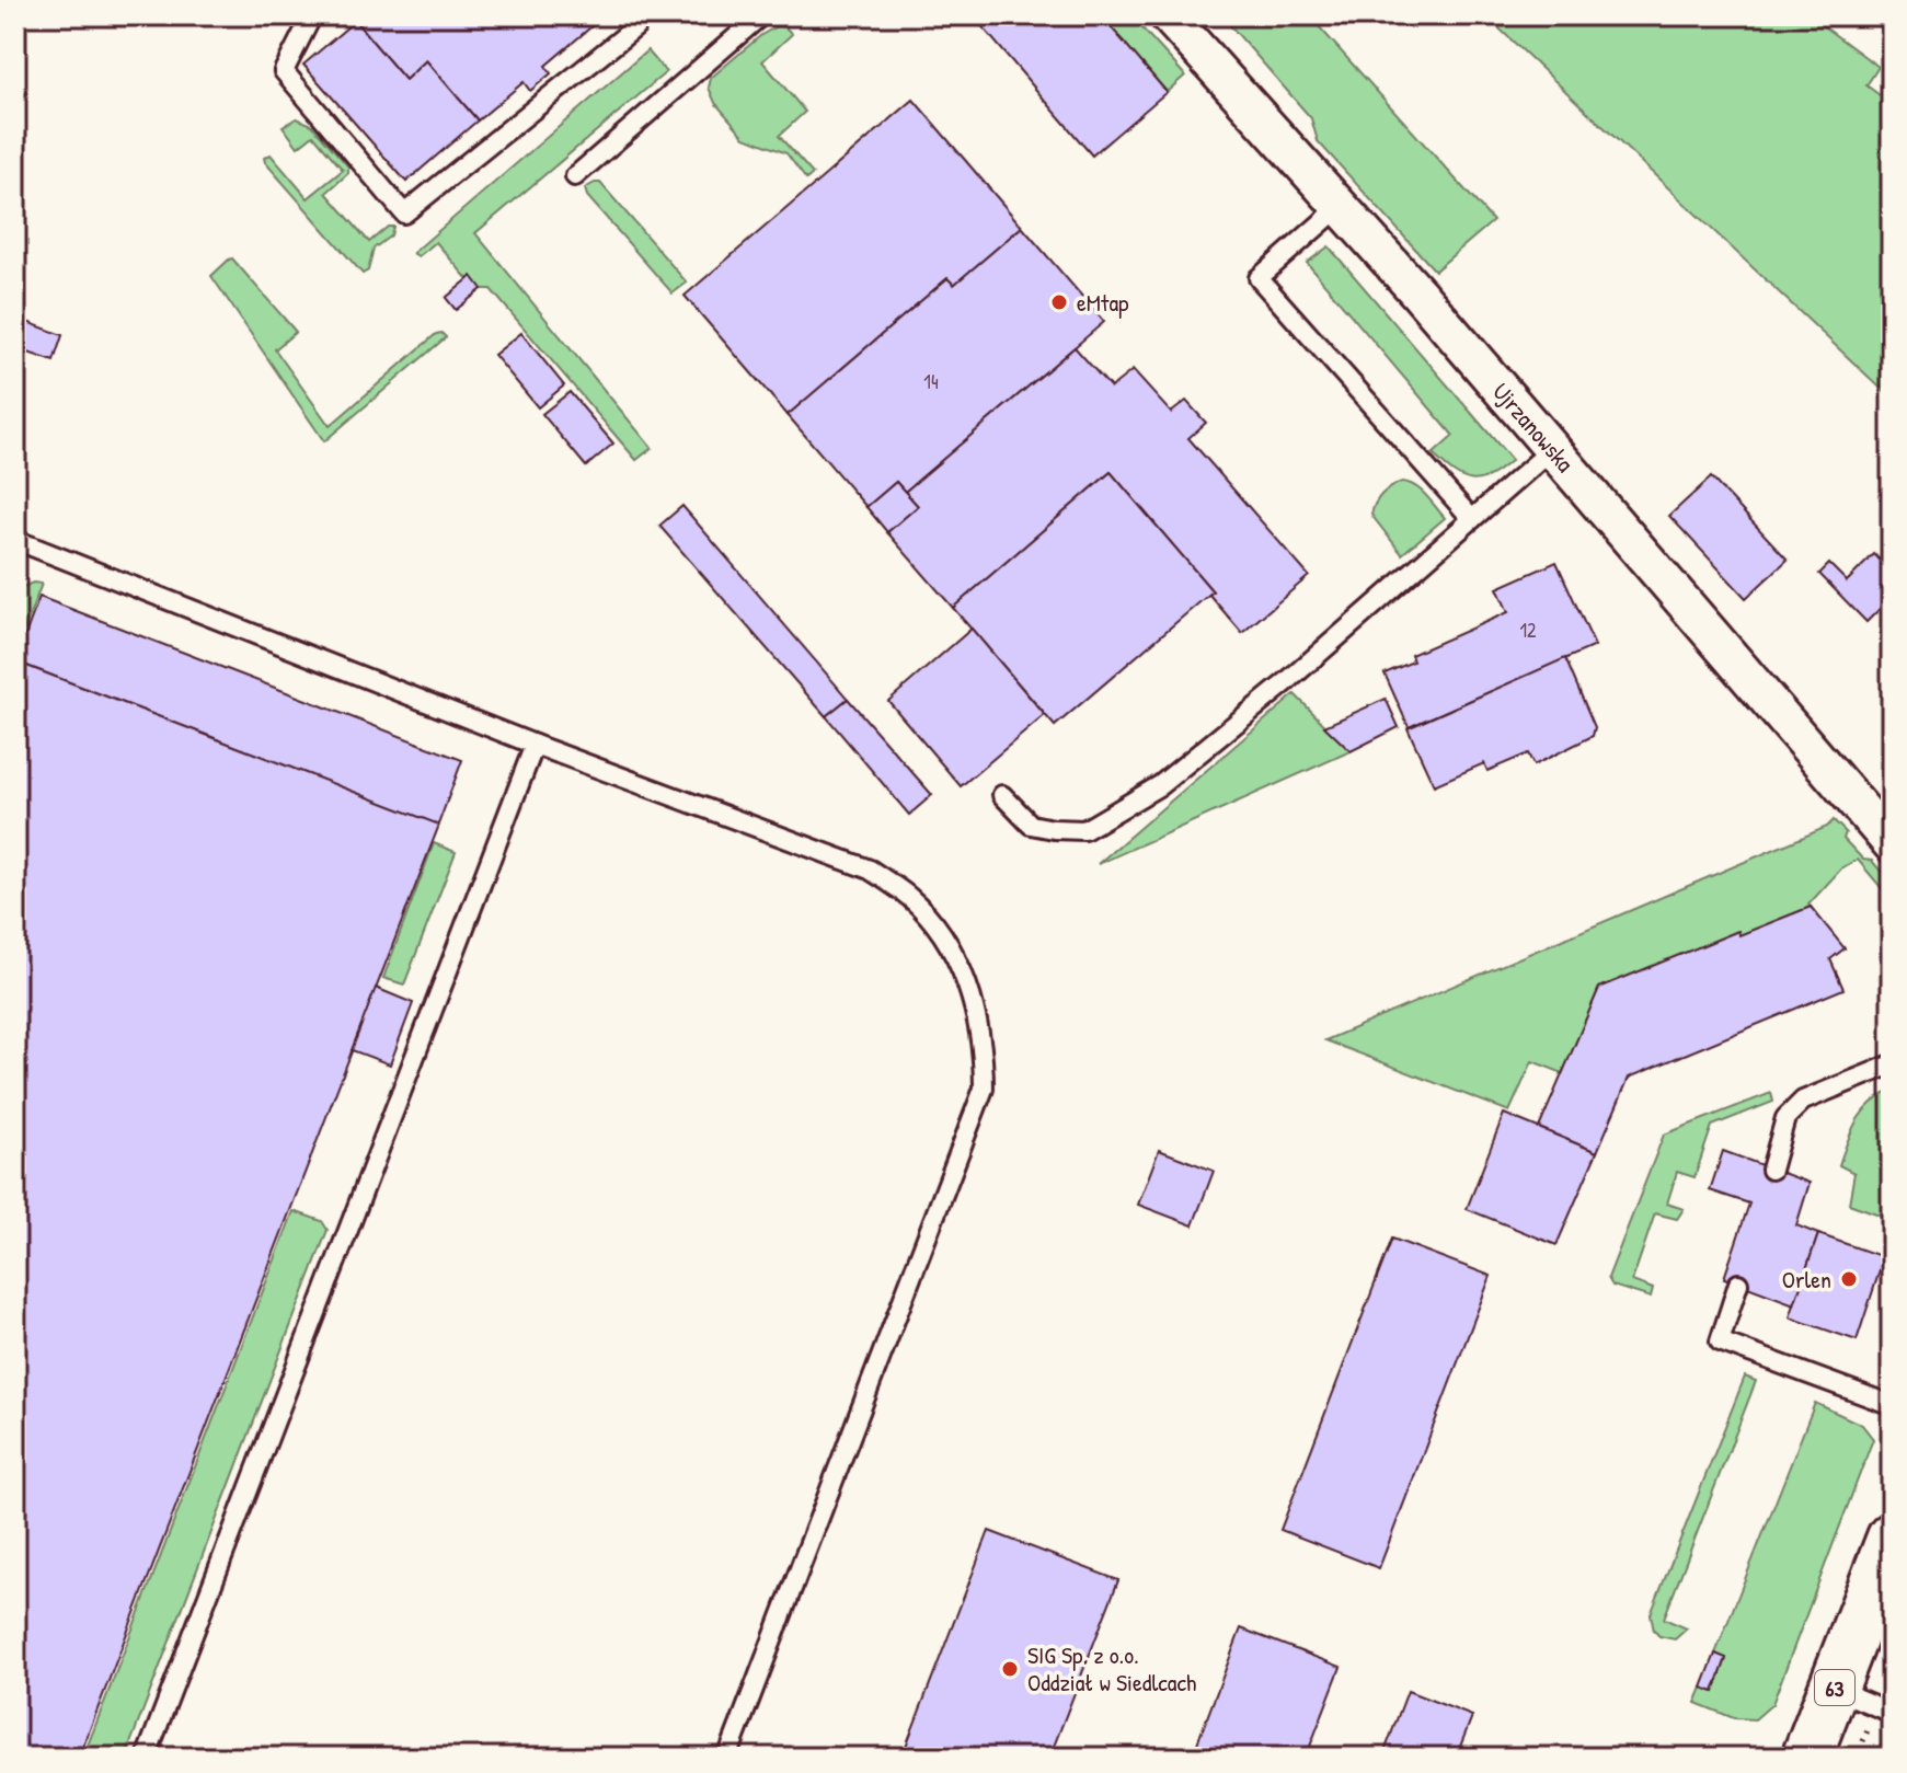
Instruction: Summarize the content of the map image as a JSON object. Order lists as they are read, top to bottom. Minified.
{"streets":{"main road":["63"],"street":["Ujrzanowska"]},"places":["eMtap","Orlen","SIG Sp. z o.o. Oddział w Siedlcach"],"house_numbers":["14","12"]}
